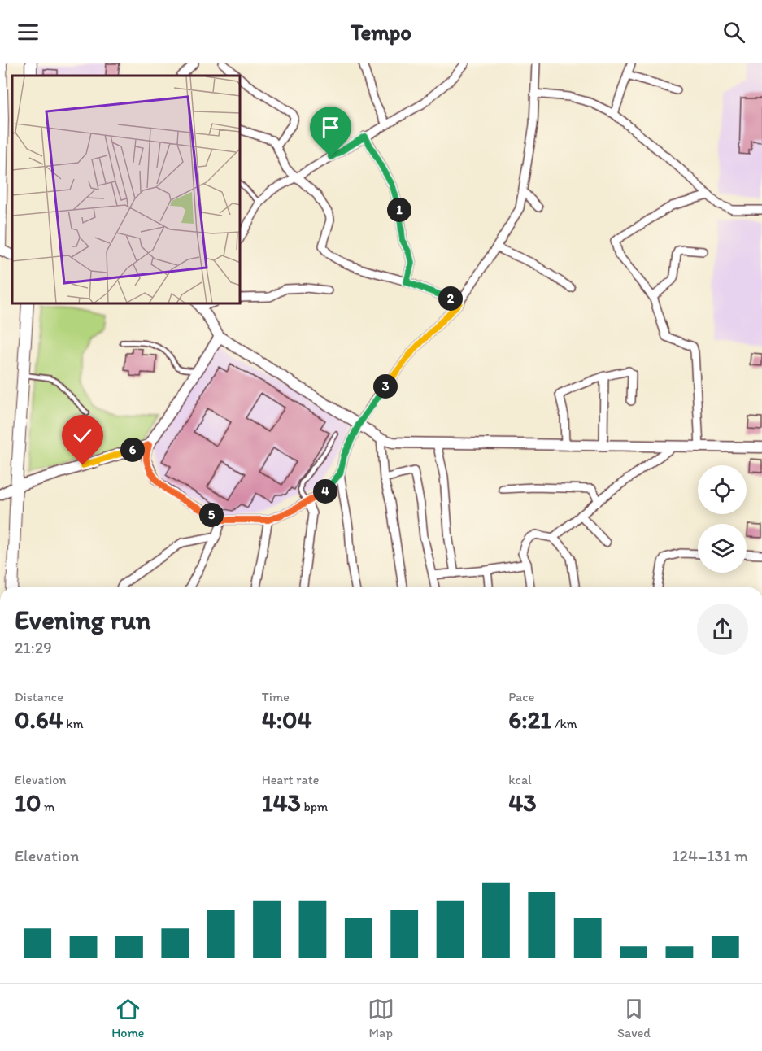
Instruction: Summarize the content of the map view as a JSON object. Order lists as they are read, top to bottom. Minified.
{"page":{"header":"Tempo","pins":["1","2","3","6","4","5"],"heading":["Evening run","21:29"],"stats":[["Distance","0.64 km"],["Time","4:04"],["Pace","6:21 /km"],["Elevation","10 m"],["Heart rate","143 bpm"],["kcal","43"]],"chart":["Elevation","124–131 m"],"tabs":["Home","Map","Saved"]}}
